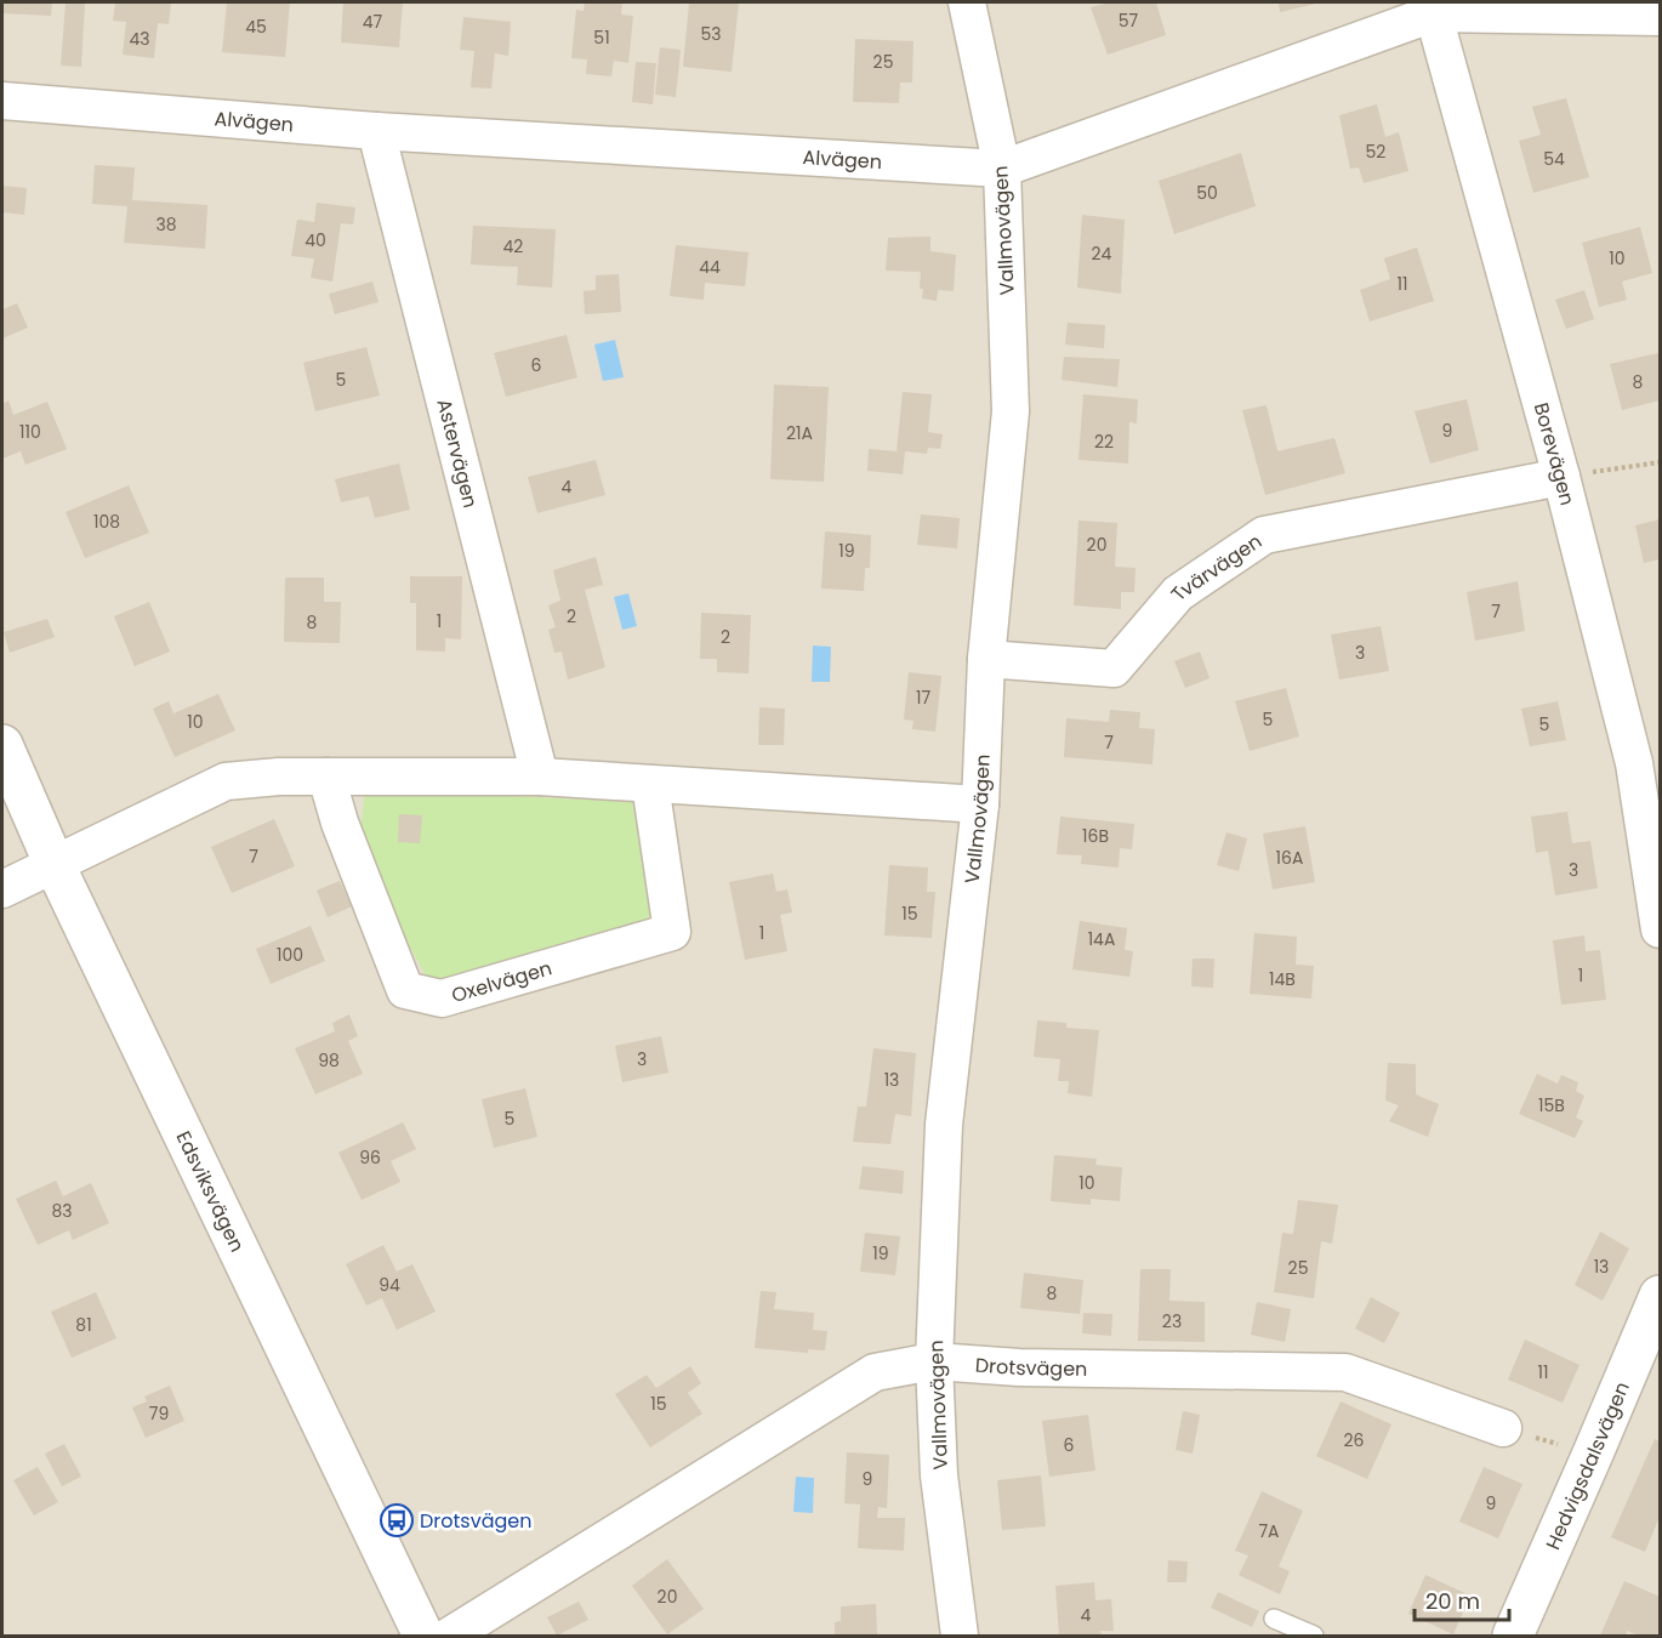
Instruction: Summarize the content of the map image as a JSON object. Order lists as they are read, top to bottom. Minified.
{"streets":{"street":["Alvägen","Vallmovägen","Borevägen","Astervägen","Tvärvägen","Oxelvägen","Edsviksvägen","Drotsvägen","Hedvigsdalsvägen"]},"crossings":[["Alvägen","Vallmovägen"],["Alvägen","Borevägen"],["Alvägen","Astervägen"],["Vallmovägen","Tvärvägen"],["Vallmovägen","Drotsvägen"],["Borevägen","Tvärvägen"]],"places":{"bus stop":["Drotsvägen"]},"house_numbers":["57","47","45","53","51","43","25","52","54","50","38","40","42","24","10","44","11","6","5","8","9","110","21A","22","4","108","20","19","7","2","1","8","2","3","17","5","10","5","7","16B","7","16A","3","15","1","14A","100","1","14B","3","98","13","15B","5","96","10","83","19","13","25","94","8","23","81","11","15","79","26","6","9","9","7A","20","4"],"scale_bar":"20 m"}
